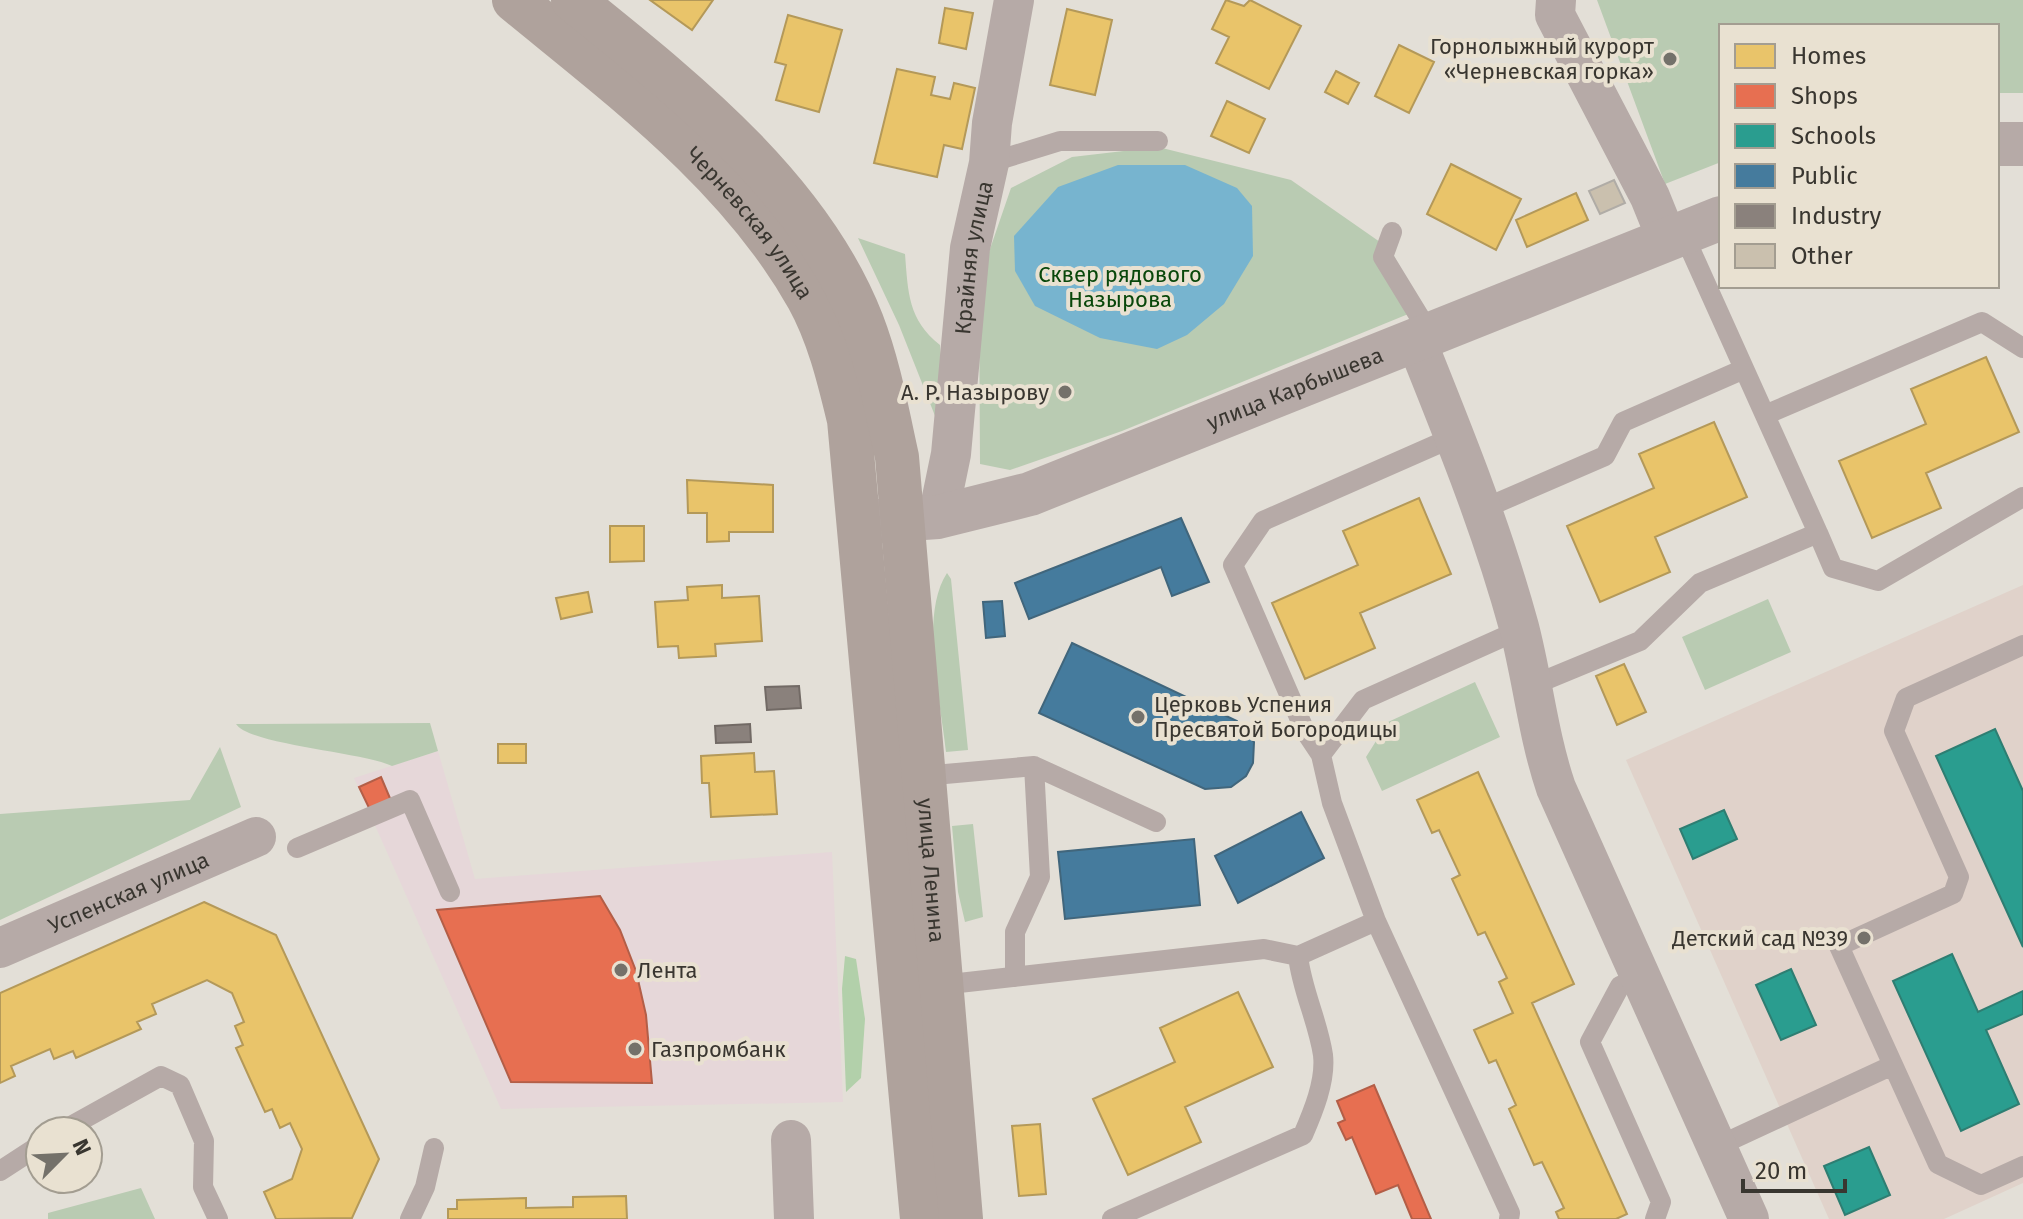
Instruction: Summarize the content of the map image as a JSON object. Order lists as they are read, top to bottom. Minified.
{"streets":{"main road":["Черневская улица","улица Ленина"],"street":["Крайняя улица","улица Карбышева","Успенская улица"]},"crossings":[["Черневская улица","Крайняя улица"],["Черневская улица","улица Карбышева"],["Черневская улица","улица Ленина"],["Крайняя улица","улица Карбышева"],["Крайняя улица","улица Ленина"],["улица Карбышева","улица Ленина"]],"parks":["Сквер рядового Назырова"],"places":["Горнолыжный курорт «Черневская горка»","А. Р. Назырову","Церковь Успения Пресвятой Богородицы","Детский сад №39","Лента","Газпромбанк"],"legend":["Homes","Shops","Schools","Public","Industry","Other"],"scale_bar":"20 m","north":"top right"}
